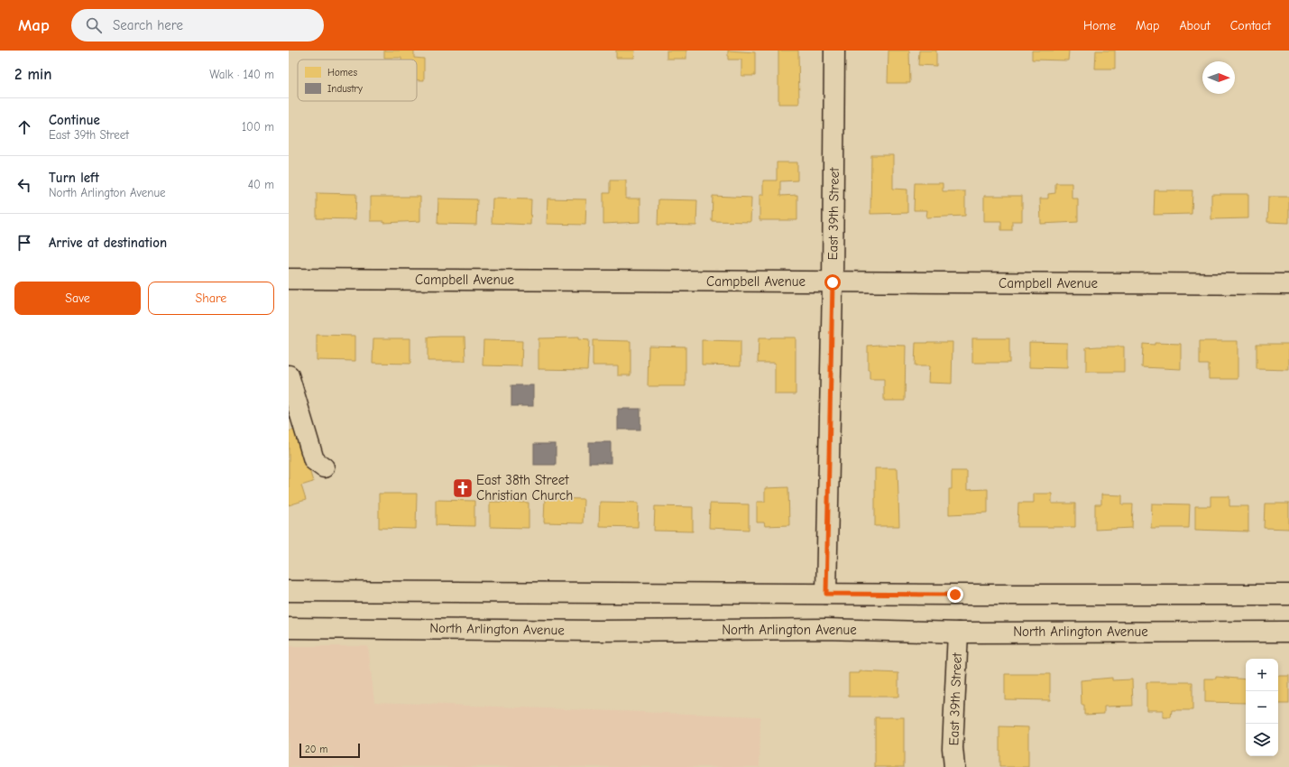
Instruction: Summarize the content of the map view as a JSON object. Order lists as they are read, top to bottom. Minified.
{"streets":{"main road":["East 39th Street","Campbell Avenue","North Arlington Avenue"]},"crossings":[["East 39th Street","Campbell Avenue"],["East 39th Street","North Arlington Avenue"]],"places":{"church":["East 38th Street Christian Church"]},"legend":["Homes","Industry"],"scale_bar":"20 m","north":"right","page":{"header":"Map","search":"Search here","nav":["Home","Map","About","Contact"],"heading":["2 min","Walk · 140 m"],"list":[["Continue","East 39th Street","100 m"],["Turn left","North Arlington Avenue","40 m"],"Arrive at destination"],"buttons":["Save","Share"],"map_buttons":["+","−"],"scale":"20 m"}}
